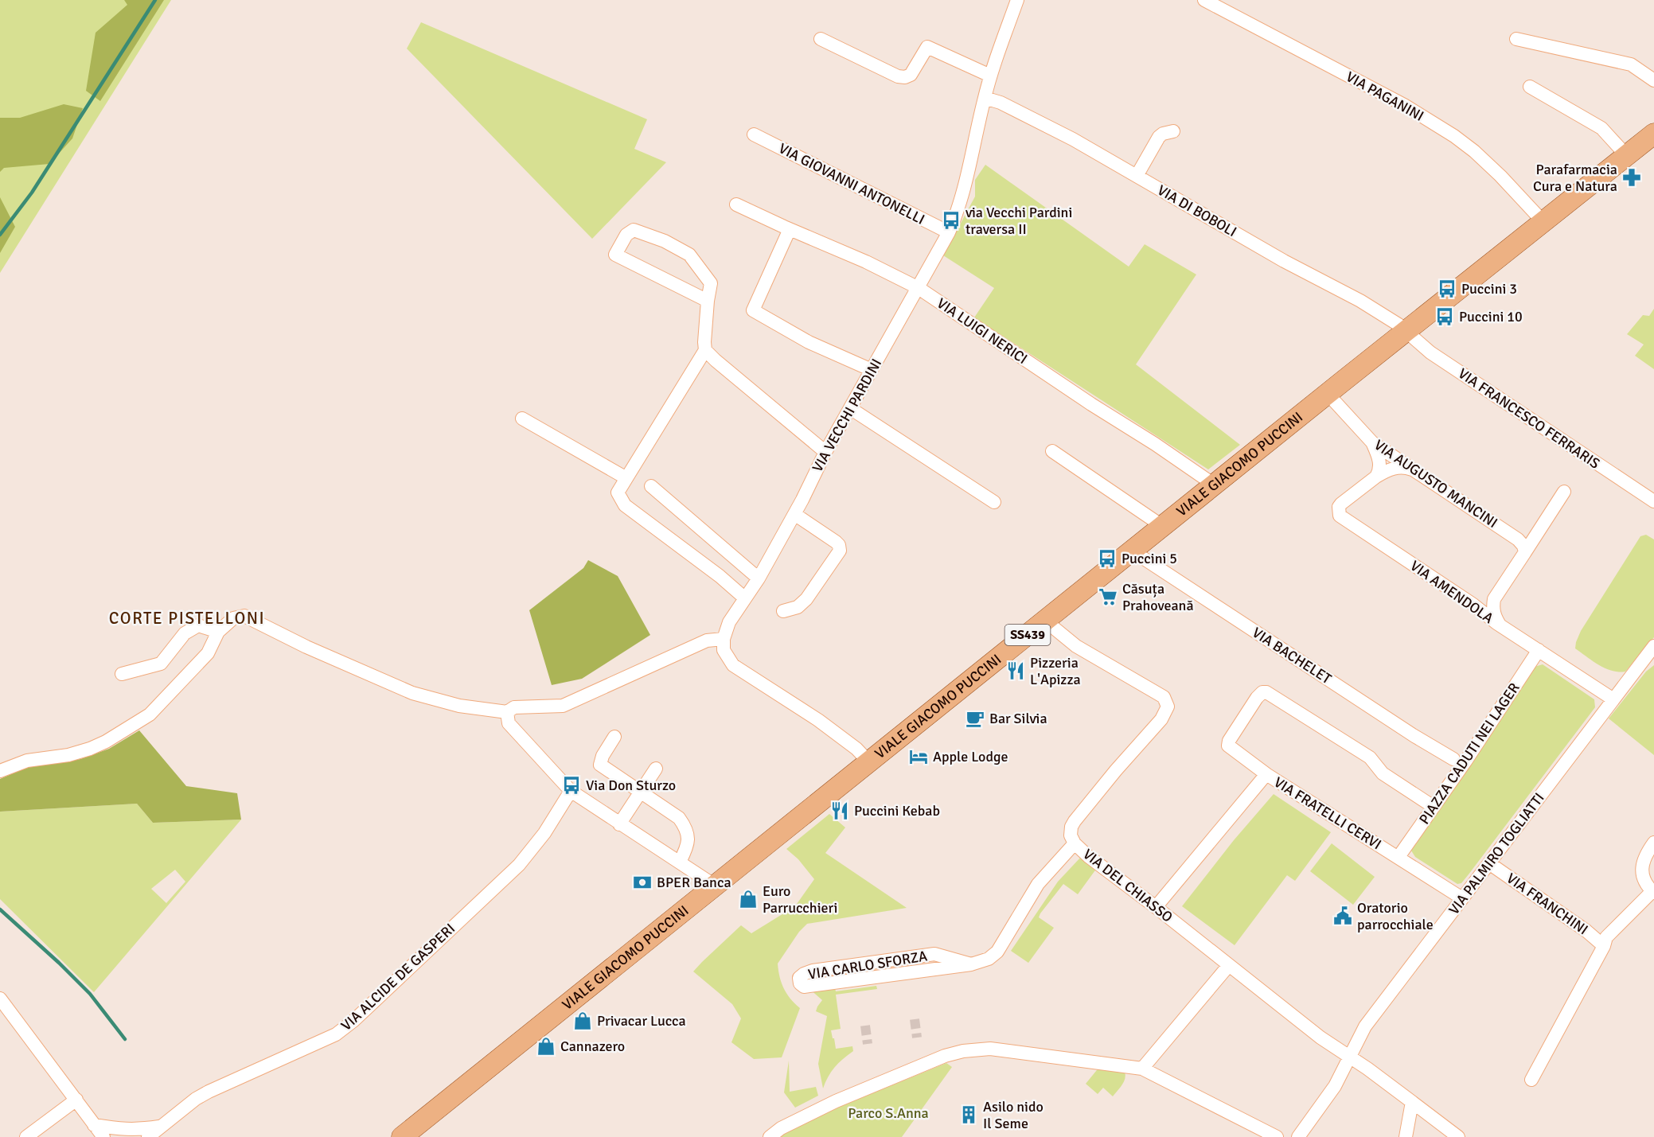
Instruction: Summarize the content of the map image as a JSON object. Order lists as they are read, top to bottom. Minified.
{"streets":{"main road":["VIALE GIACOMO PUCCINI","SS439"],"street":["VIA PAGANINI","VIA GIOVANNI ANTONELLI","VIA DI BOBOLI","VIA LUIGI NERICI","VIA VECCHI PARDINI","VIA FRANCESCO FERRARIS","VIA AUGUSTO MANCINI","VIA AMENDOLA","VIA BACHELET","PIAZZA CADUTI NEI LAGER","VIA FRATELLI CERVI","VIA PALMIRO TOGLIATTI","VIA DEL CHIASSO","VIA FRANCHINI","VIA CARLO SFORZA","VIA ALCIDE DE GASPERI"]},"crossings":[["VIA PAGANINI","VIALE GIACOMO PUCCINI"],["VIA GIOVANNI ANTONELLI","VIA VECCHI PARDINI"],["VIA DI BOBOLI","VIA VECCHI PARDINI"],["VIA DI BOBOLI","VIA FRANCESCO FERRARIS"],["VIA DI BOBOLI","VIALE GIACOMO PUCCINI"],["VIA LUIGI NERICI","VIA VECCHI PARDINI"],["VIA LUIGI NERICI","VIALE GIACOMO PUCCINI"],["VIA FRANCESCO FERRARIS","VIALE GIACOMO PUCCINI"],["VIALE GIACOMO PUCCINI","VIA AUGUSTO MANCINI"],["VIALE GIACOMO PUCCINI","VIA BACHELET"],["VIALE GIACOMO PUCCINI","VIA DEL CHIASSO"],["VIA AUGUSTO MANCINI","VIA AMENDOLA"],["VIA AMENDOLA","PIAZZA CADUTI NEI LAGER"],["VIA AMENDOLA","VIA PALMIRO TOGLIATTI"],["PIAZZA CADUTI NEI LAGER","VIA FRATELLI CERVI"],["VIA FRATELLI CERVI","VIA PALMIRO TOGLIATTI"],["VIA FRATELLI CERVI","VIA DEL CHIASSO"],["VIA PALMIRO TOGLIATTI","VIA DEL CHIASSO"],["VIA PALMIRO TOGLIATTI","VIA FRANCHINI"],["VIA DEL CHIASSO","VIA CARLO SFORZA"]],"districts":["CORTE PISTELLONI"],"parks":["Parco S.Anna"],"places":{"pharmacy":["Parafarmacia Cura e Natura"],"bus stop":["via Vecchi Pardini traversa II","Puccini 3","Puccini 10","Puccini 5","Via Don Sturzo"],"supermarket":["Căsuța Prahoveană"],"restaurant":["Pizzeria L'Apizza","Puccini Kebab"],"cafe":["Bar Silvia"],"hotel":["Apple Lodge"],"bank":["BPER Banca"],"shop":["Euro Parrucchieri","Privacar Lucca","Cannazero"],"public building":["Oratorio parrocchiale"],"building":["Asilo nido Il Seme"]}}
